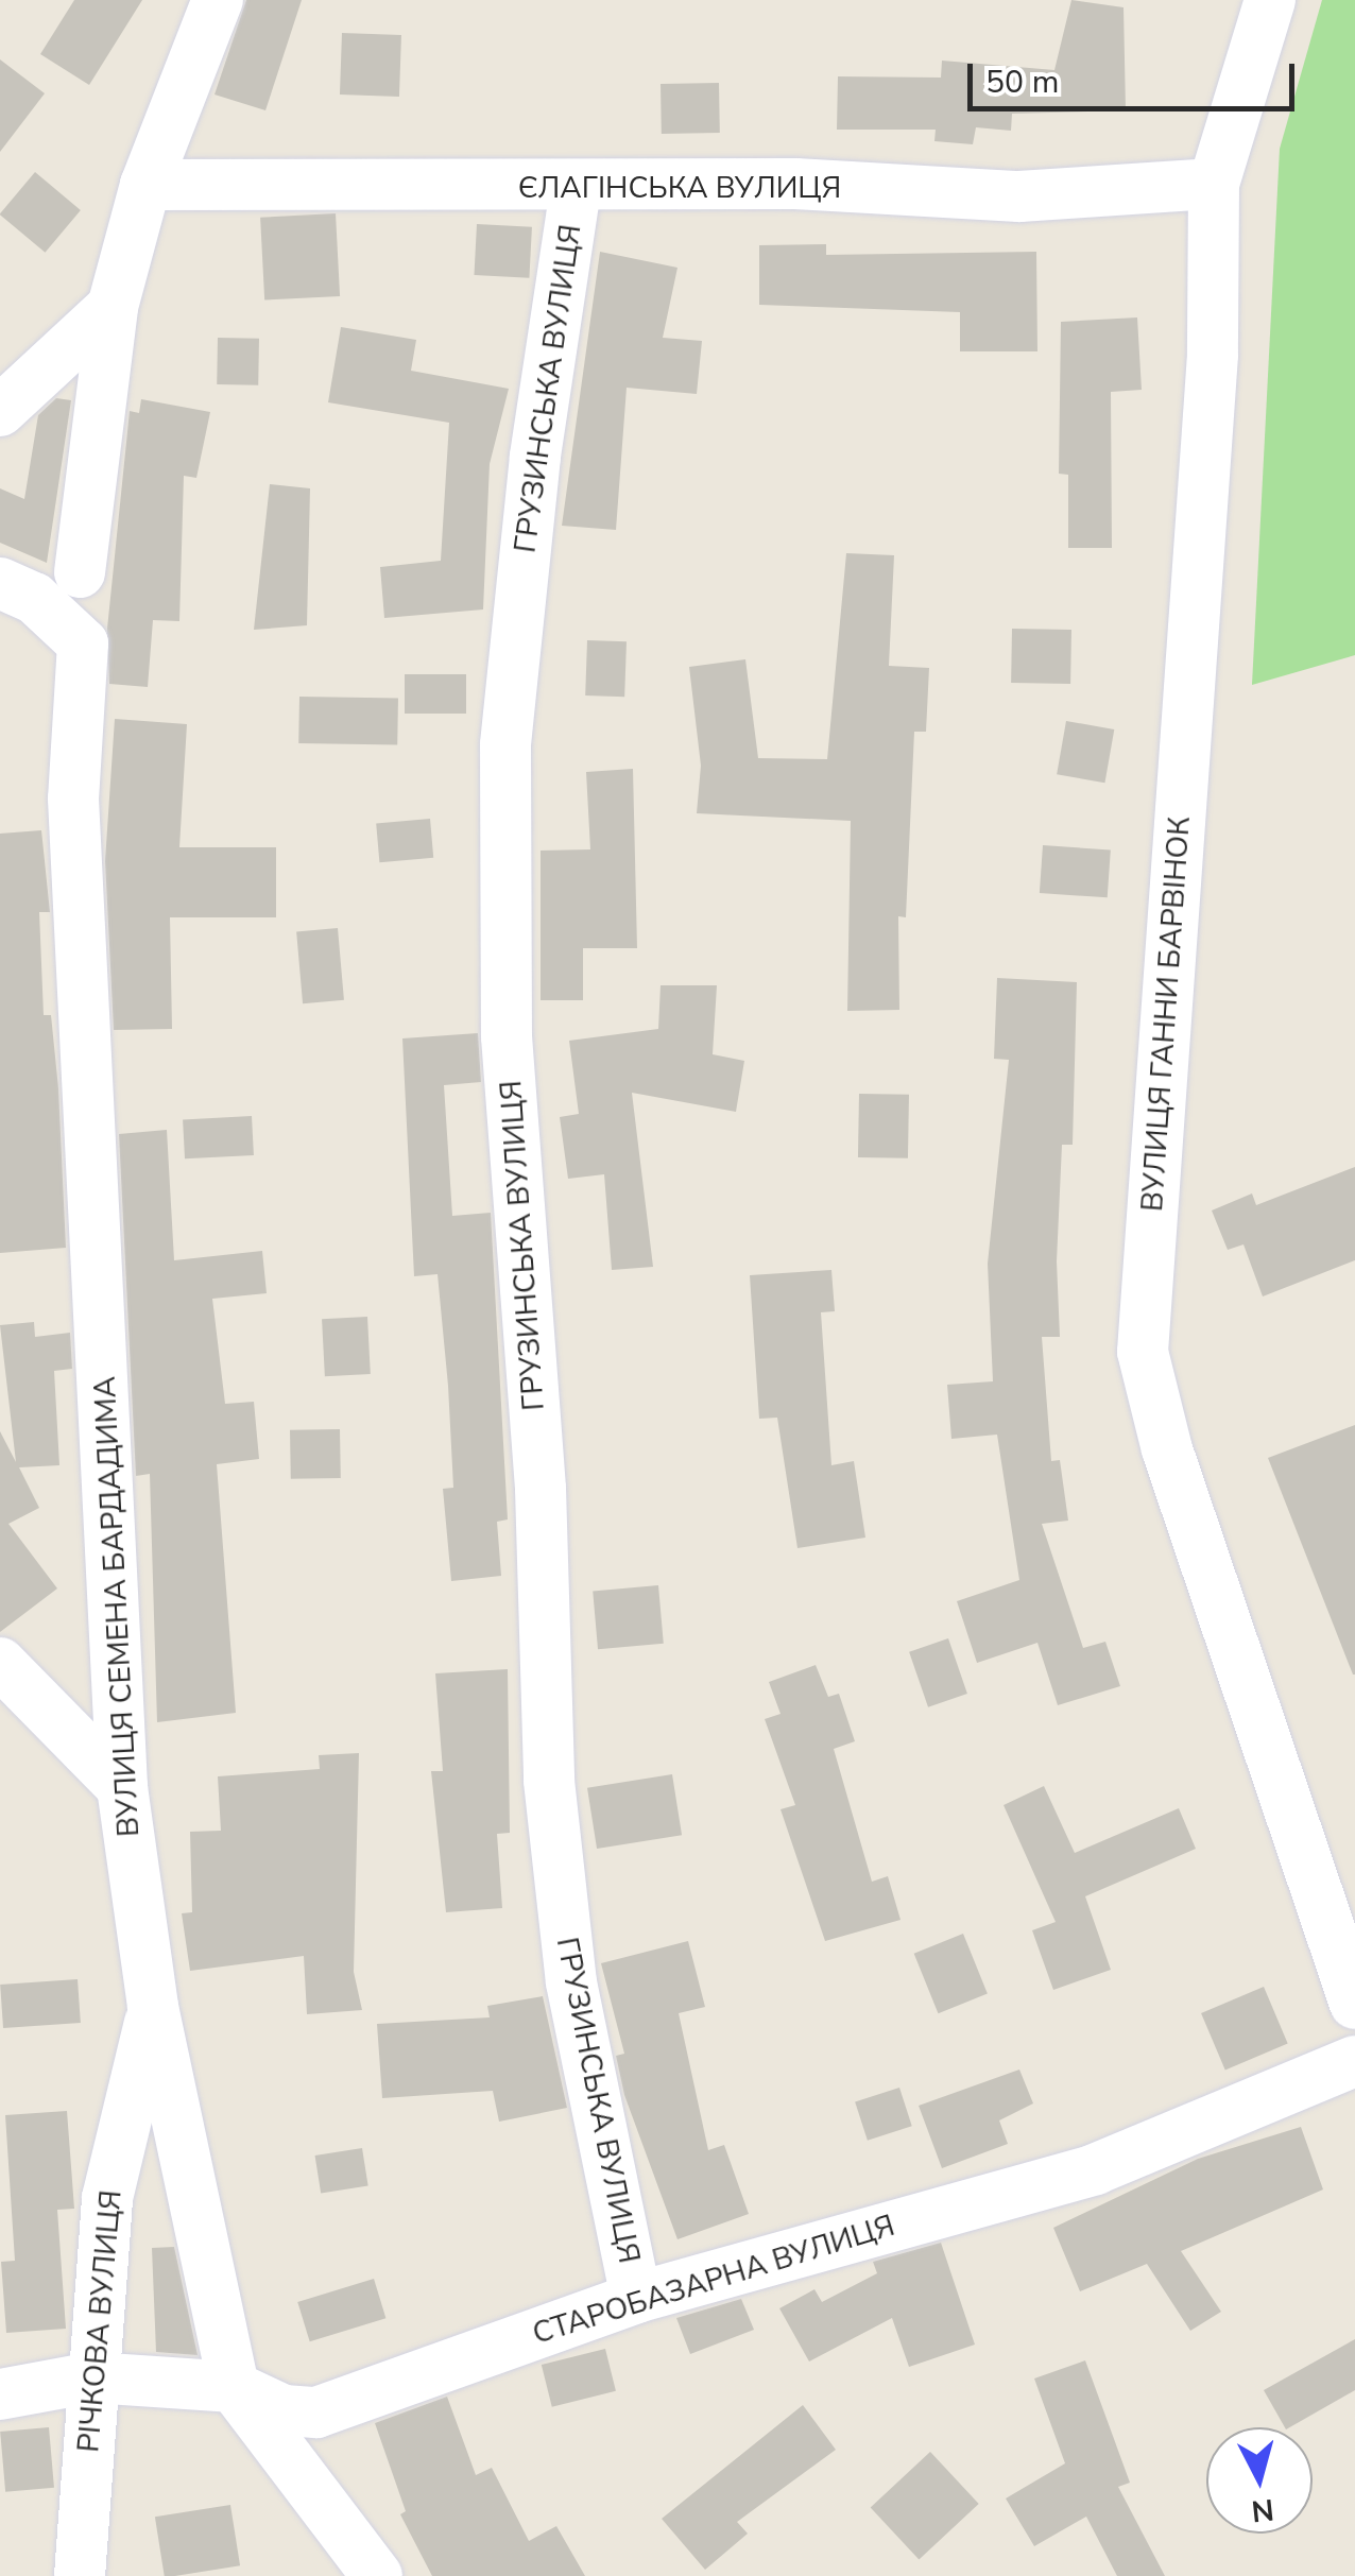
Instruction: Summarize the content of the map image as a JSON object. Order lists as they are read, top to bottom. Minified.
{"streets":{"street":["ЄЛАГІНСЬКА ВУЛИЦЯ","ГРУЗИНСЬКА ВУЛИЦЯ","ВУЛИЦЯ ГАННИ БАРВІНОК","ВУЛИЦЯ СЕМЕНА БАРДАДИМА","СТАРОБАЗАРНА ВУЛИЦЯ","РІЧКОВА ВУЛИЦЯ"]},"crossings":[["ЄЛАГІНСЬКА ВУЛИЦЯ","ГРУЗИНСЬКА ВУЛИЦЯ"],["ЄЛАГІНСЬКА ВУЛИЦЯ","ВУЛИЦЯ ГАННИ БАРВІНОК"],["ГРУЗИНСЬКА ВУЛИЦЯ","СТАРОБАЗАРНА ВУЛИЦЯ"],["ВУЛИЦЯ СЕМЕНА БАРДАДИМА","СТАРОБАЗАРНА ВУЛИЦЯ"],["ВУЛИЦЯ СЕМЕНА БАРДАДИМА","РІЧКОВА ВУЛИЦЯ"],["СТАРОБАЗАРНА ВУЛИЦЯ","РІЧКОВА ВУЛИЦЯ"]],"scale_bar":"50 m","north":"bottom"}
